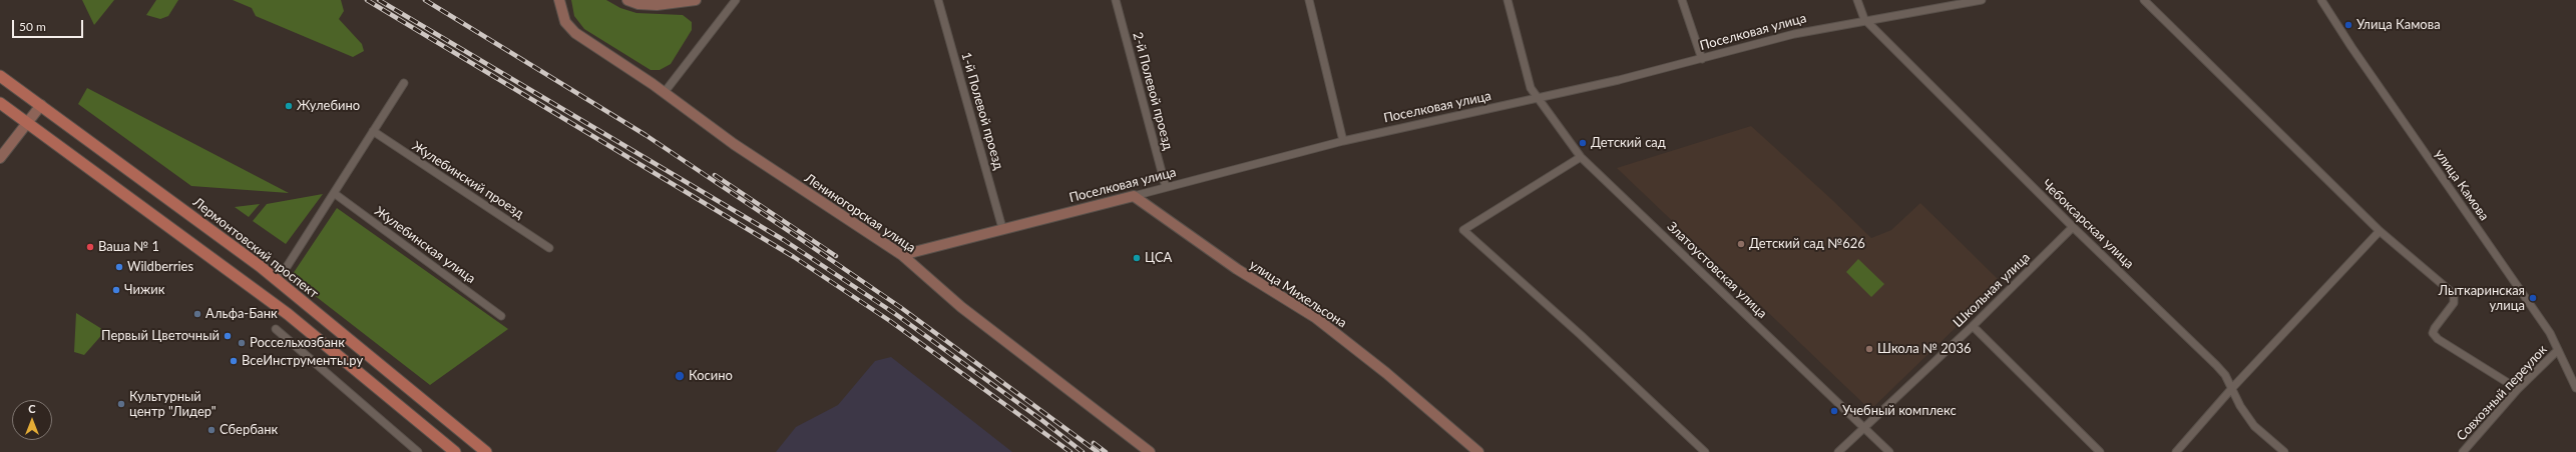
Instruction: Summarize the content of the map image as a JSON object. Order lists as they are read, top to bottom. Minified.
{"streets":{"main road":["Лермонтовский проспект"],"street":["Поселковая улица","2-й Полевой проезд","1-й Полевой проезд","Жулебинский проезд","улица Камова","Лениногорская улица","Чебоксарская улица","Жулебинская улица","Златоустовская улица","Школьная улица","улица Михельсона","Совхозный переулок"]},"crossings":[["Поселковая улица","2-й Полевой проезд"],["Поселковая улица","1-й Полевой проезд"],["Поселковая улица","Лениногорская улица"],["Поселковая улица","Чебоксарская улица"],["Поселковая улица","Златоустовская улица"],["Поселковая улица","улица Михельсона"],["улица Камова","Совхозный переулок"],["Чебоксарская улица","Школьная улица"],["Златоустовская улица","Школьная улица"]],"places":["Улица Камова","Жулебино","Детский сад","Детский сад №626","Ваша № 1","ЦСА","Wildberries","Чижик","Лыткаринская улица","Альфа-Банк","Первый Цветочный","Россельхозбанк","Школа № 2036","ВсеИнструменты.ру","Косино","Культурный центр \"Лидер\"","Учебный комплекс","Сбербанк"],"scale_bar":"50 m","north":"top"}
